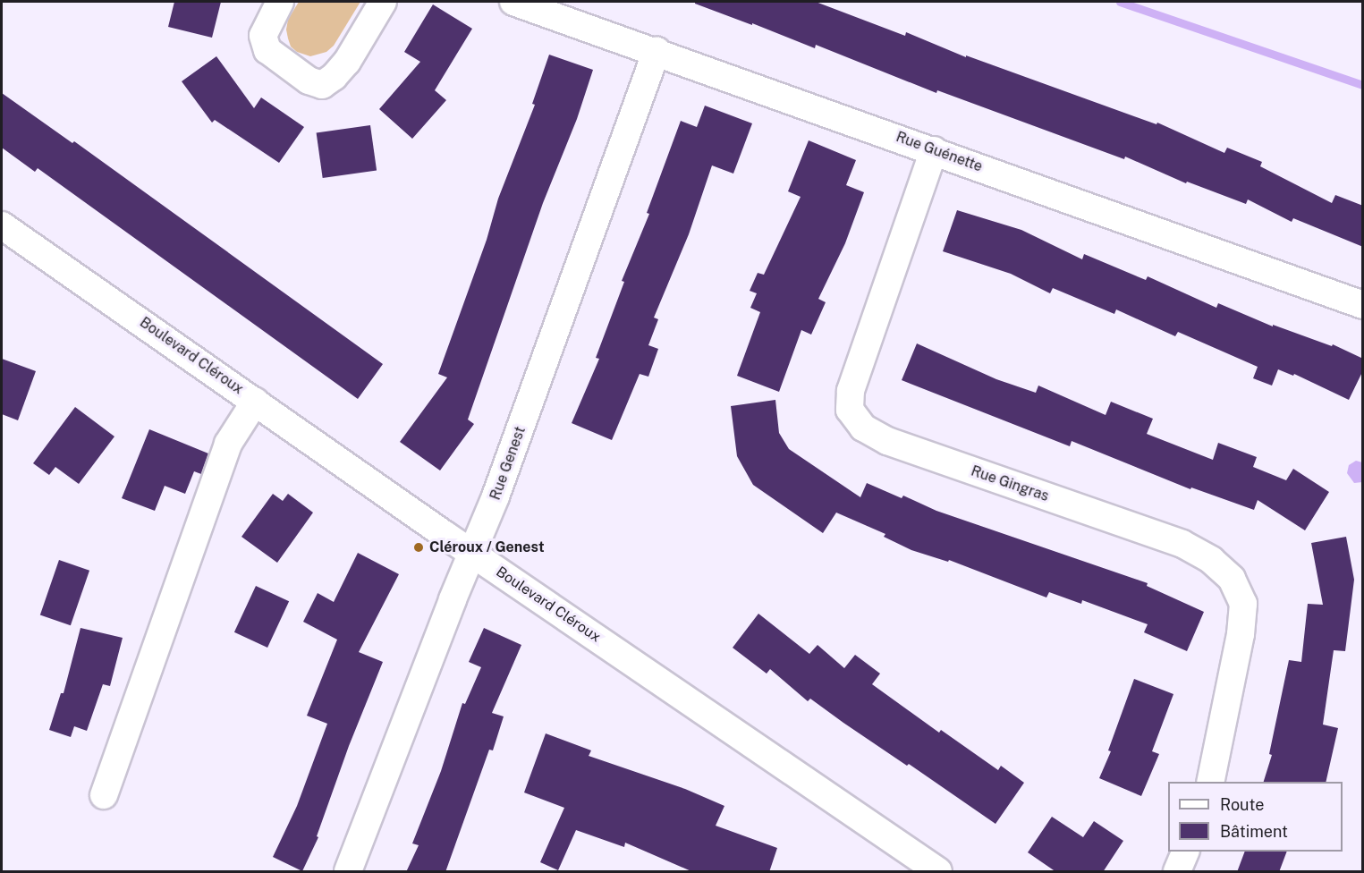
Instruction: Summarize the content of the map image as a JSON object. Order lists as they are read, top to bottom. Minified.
{"streets":{"street":["Rue Guénette","Boulevard Cléroux","Rue Genest","Rue Gingras"]},"crossings":[["Rue Guénette","Rue Genest"],["Rue Guénette","Rue Gingras"],["Boulevard Cléroux","Rue Genest"]],"places":["Cléroux / Genest"],"legend":["Route","Bâtiment"]}
